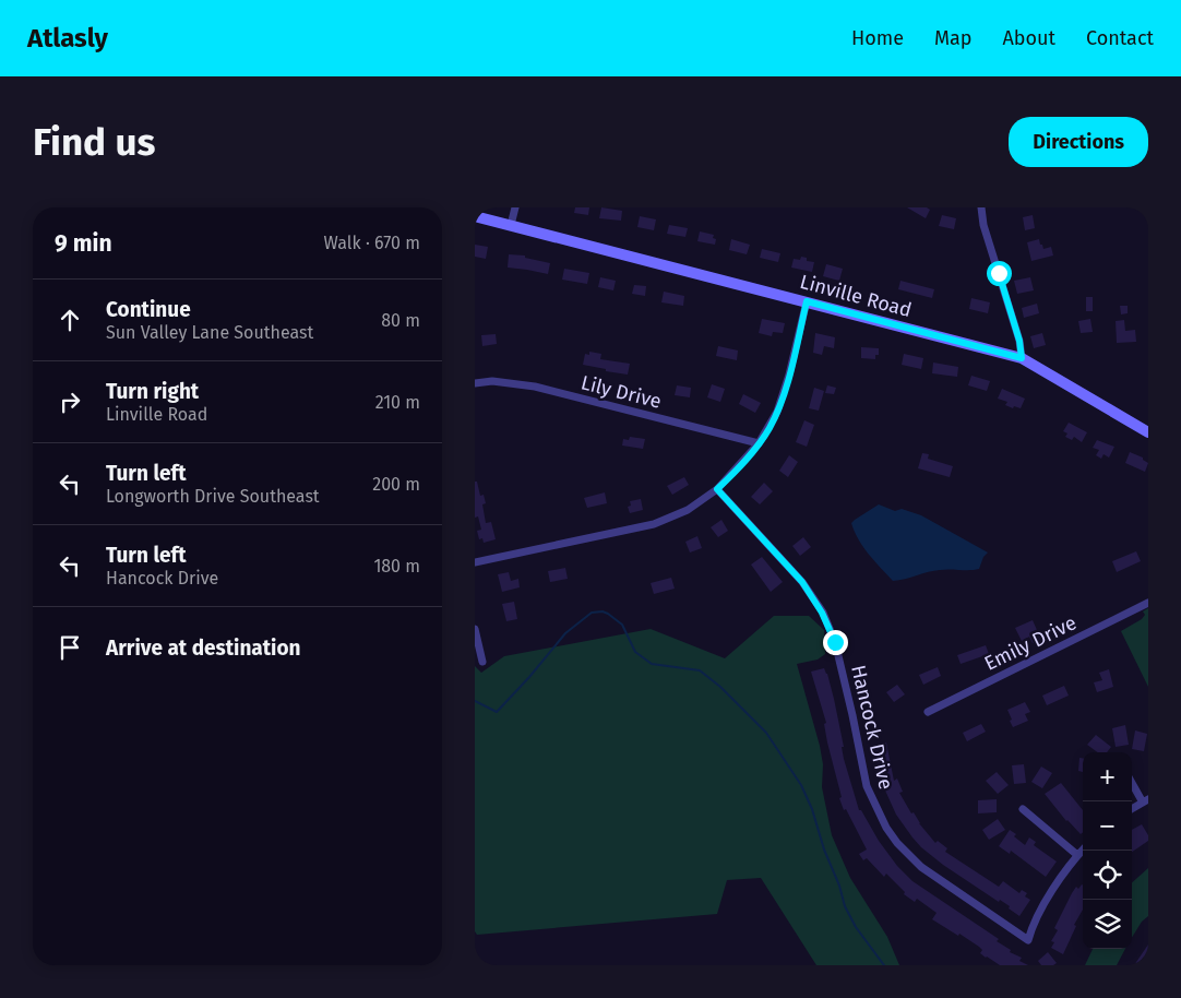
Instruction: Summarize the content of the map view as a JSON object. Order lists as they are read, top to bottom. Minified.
{"streets":{"main road":["Linville Road"],"street":["Lily Drive","Emily Drive","Hancock Drive"]},"page":{"header":"Atlasly","nav":["Home","Map","About","Contact"],"buttons":"Directions","title":"Find us","heading":["9 min","Walk · 670 m"],"list":[["Continue","Sun Valley Lane Southeast","80 m"],["Turn right","Linville Road","210 m"],["Turn left","Longworth Drive Southeast","200 m"],["Turn left","Hancock Drive","180 m"],"Arrive at destination"],"map_buttons":["+","−"]}}
